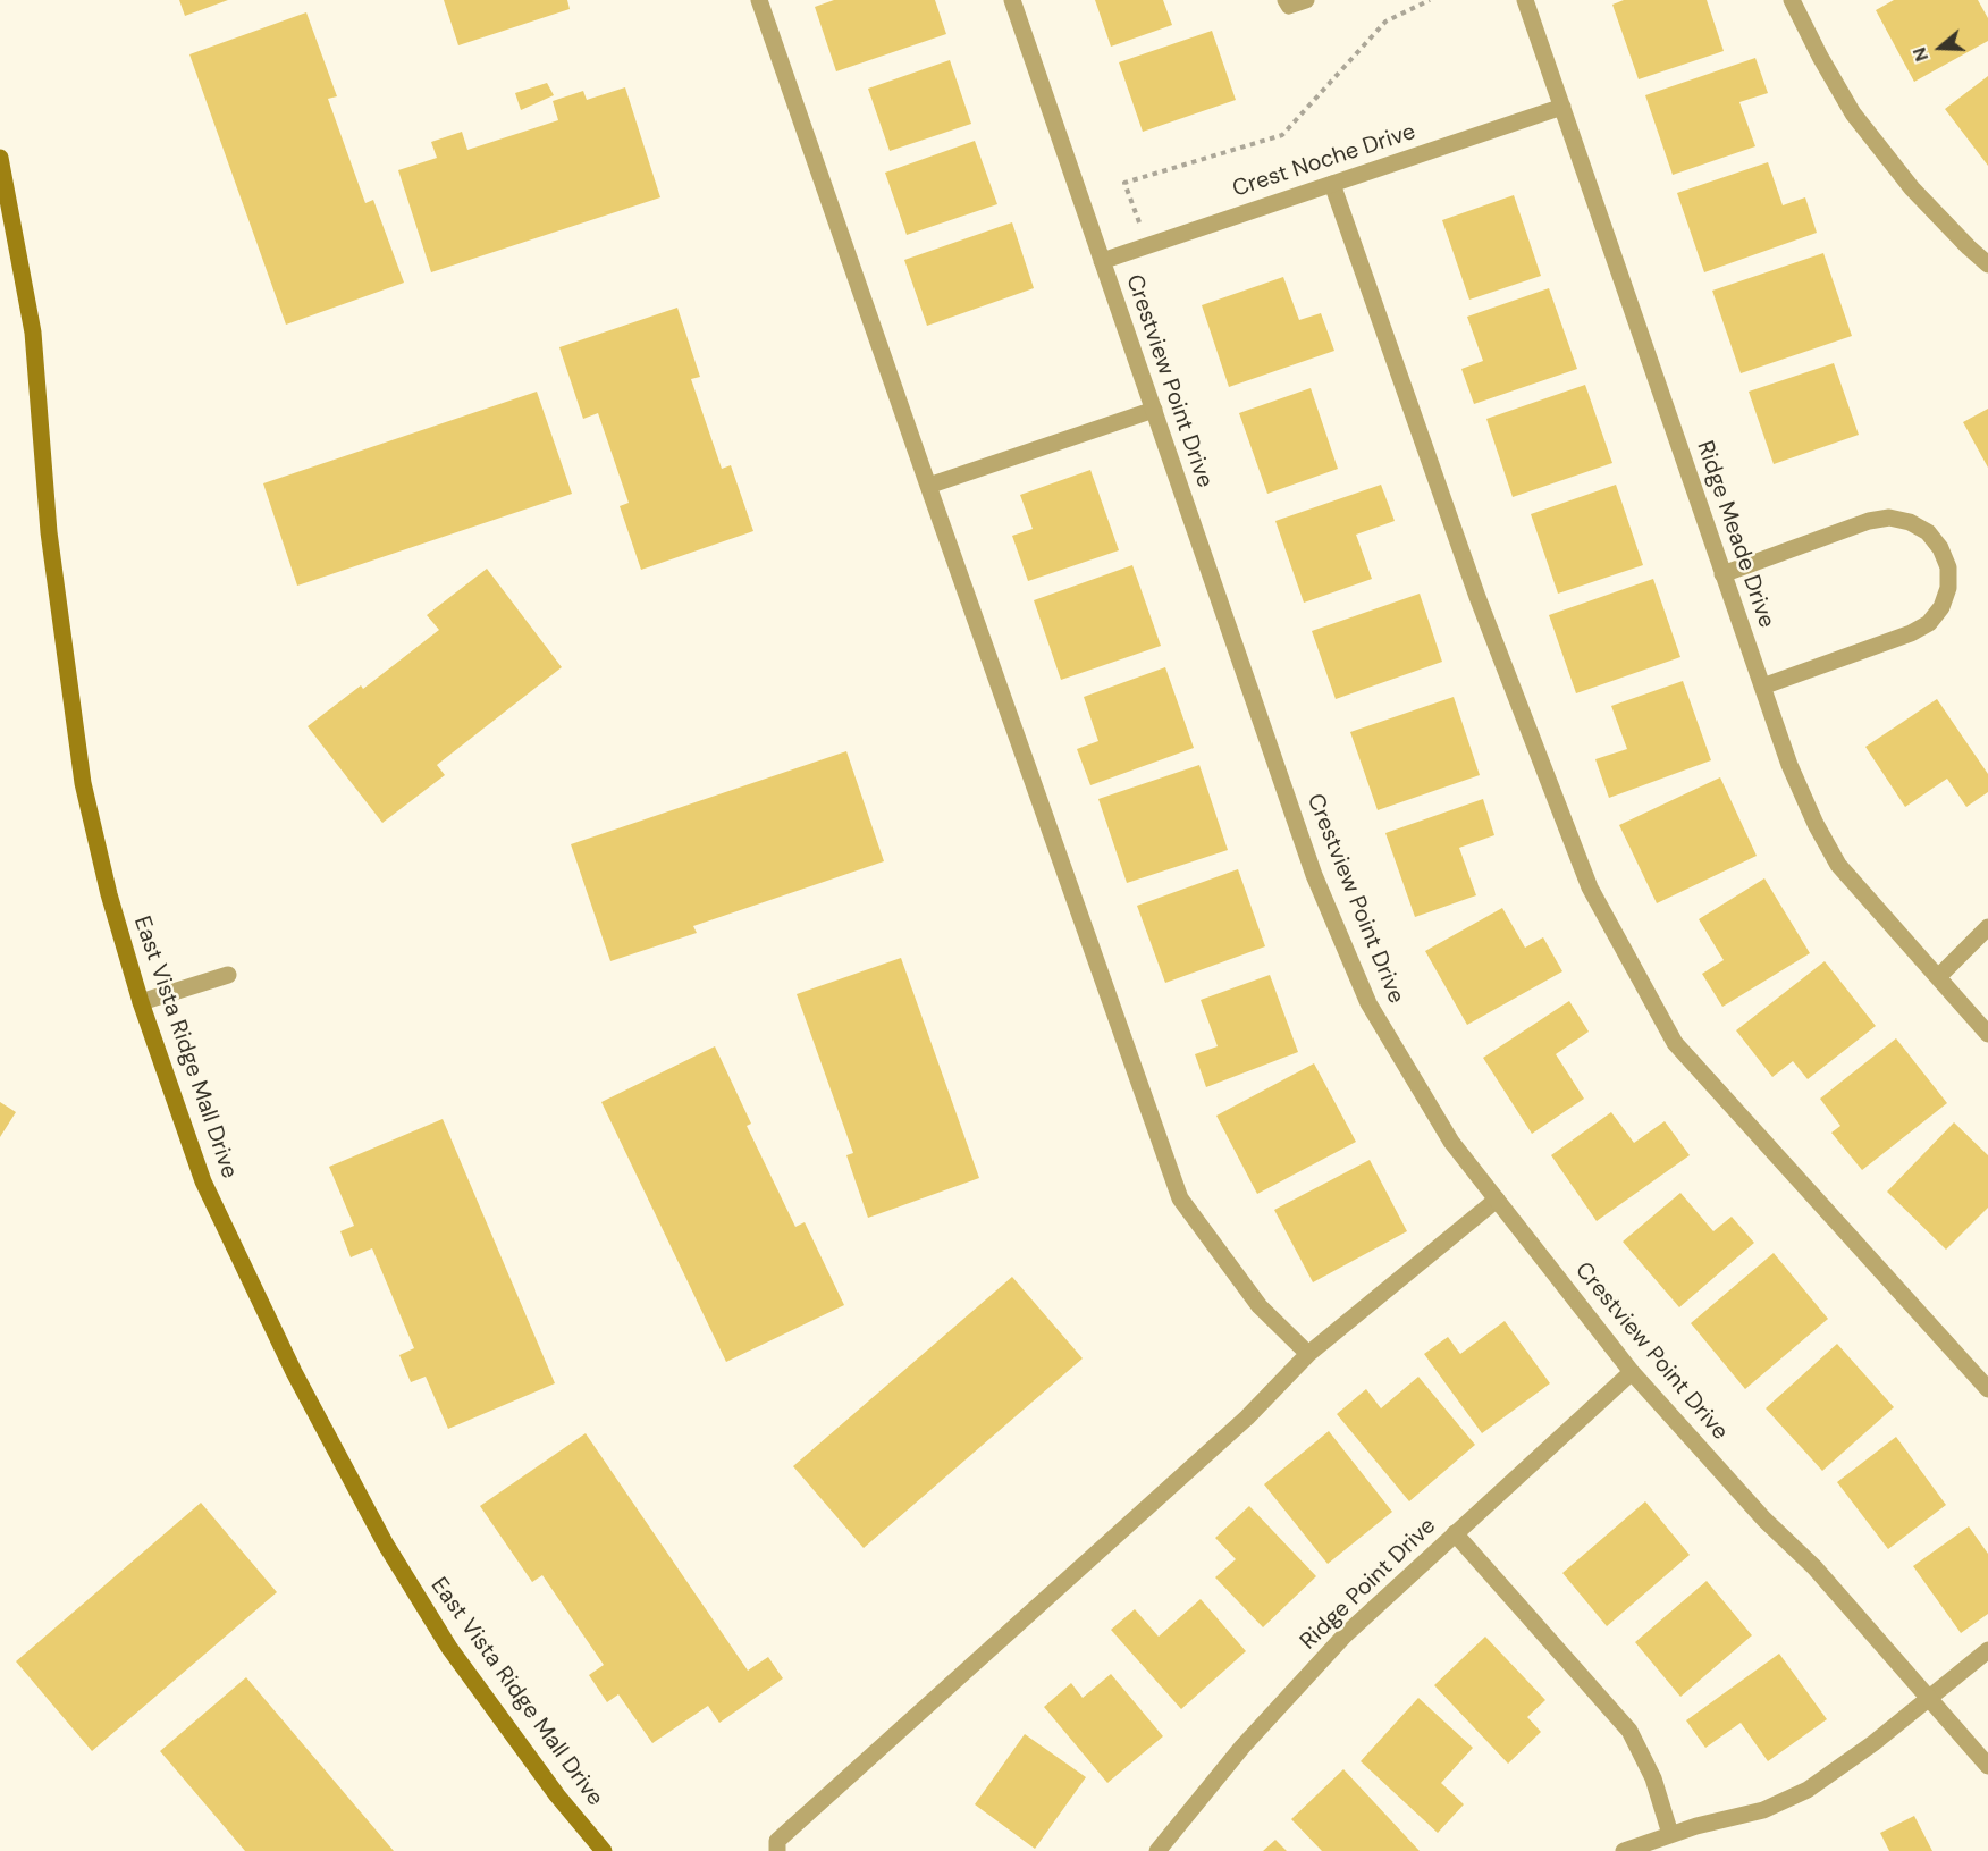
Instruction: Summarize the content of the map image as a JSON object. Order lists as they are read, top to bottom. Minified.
{"streets":{"main road":["East Vista Ridge Mall Drive"],"street":["Crest Noche Drive","Crestview Point Drive","Ridge Meade Drive","Ridge Point Drive"]},"crossings":[["Crest Noche Drive","Crestview Point Drive"],["Crest Noche Drive","Ridge Meade Drive"],["Crestview Point Drive","Ridge Point Drive"]],"north":"left"}
